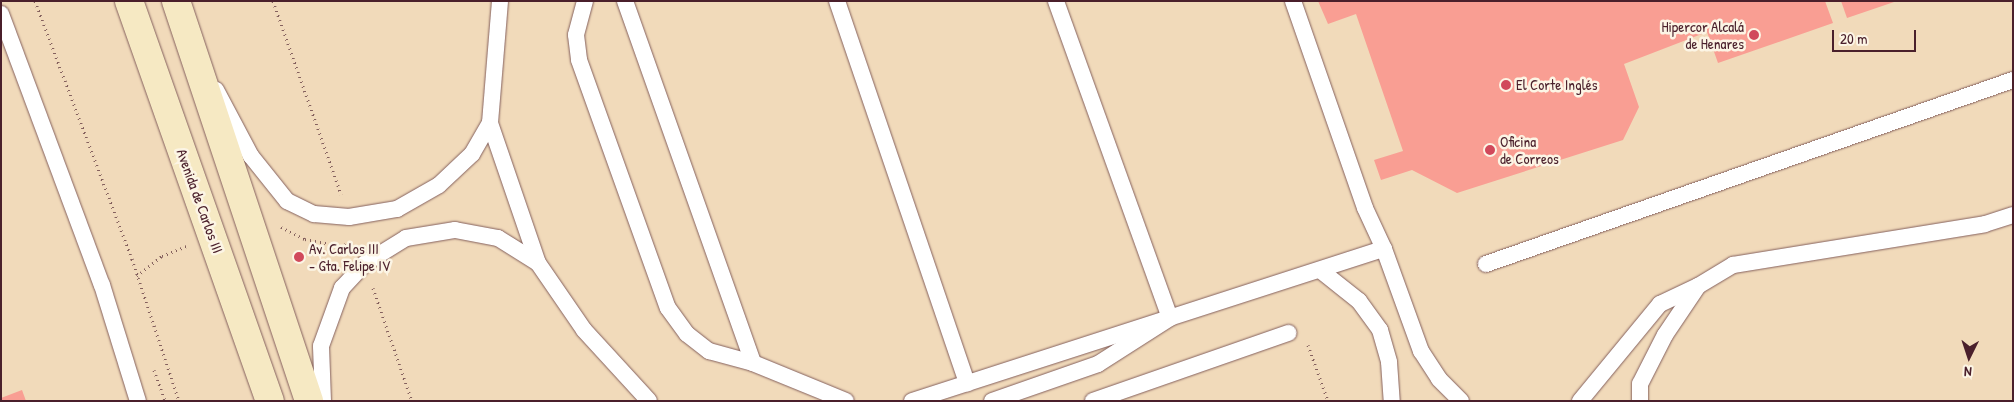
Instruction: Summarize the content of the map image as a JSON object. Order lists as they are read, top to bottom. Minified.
{"streets":{"street":["Avenida de Carlos III"]},"places":["Hipercor Alcalá de Henares","El Corte Inglés","Oficina de Correos","Av. Carlos III - Gta. Felipe IV"],"scale_bar":"20 m","north":"bottom"}
